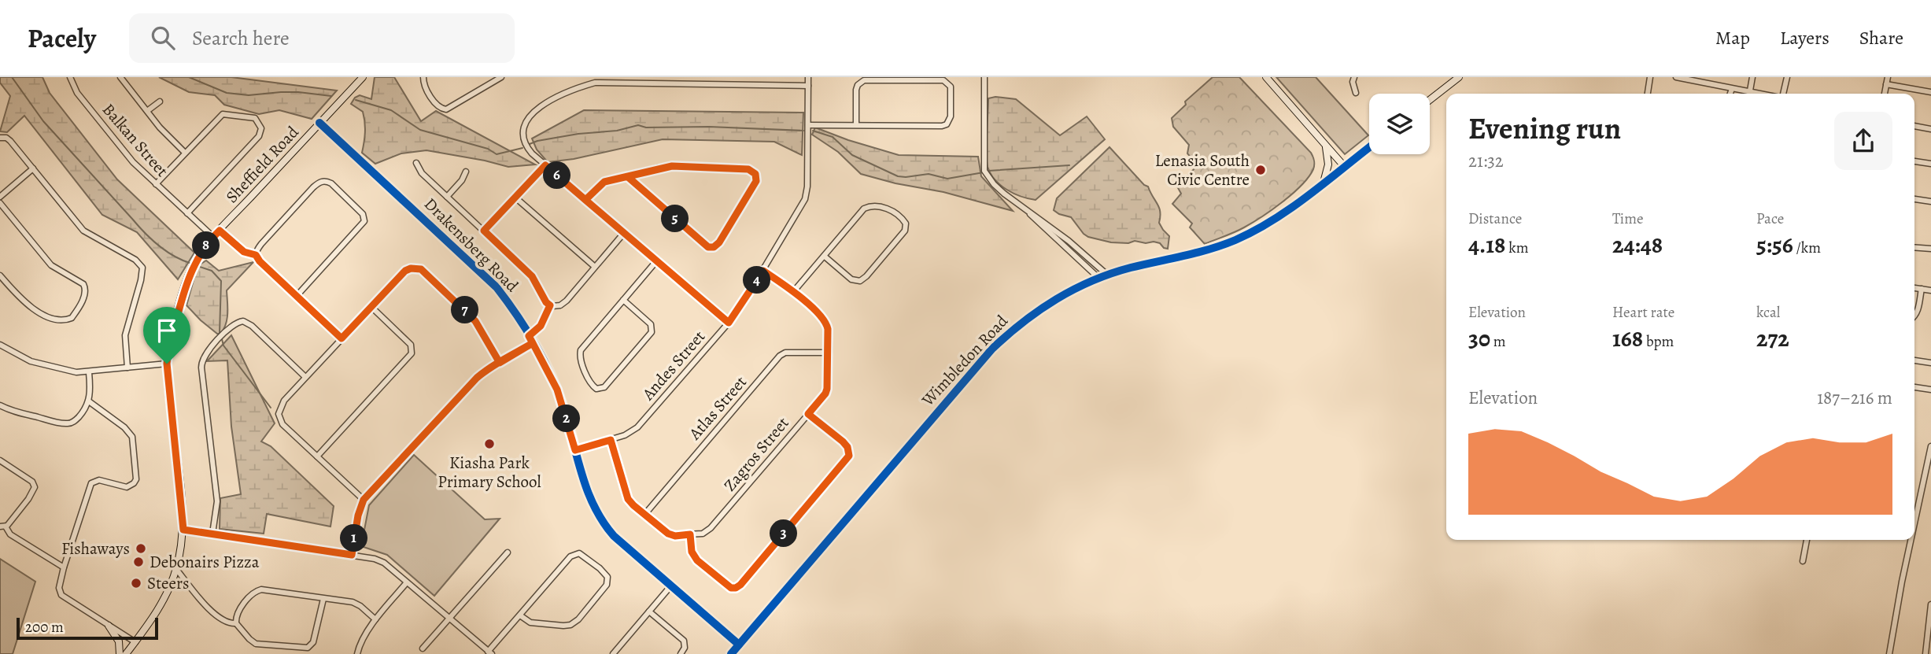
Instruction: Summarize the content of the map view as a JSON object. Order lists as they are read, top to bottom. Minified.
{"streets":{"street":["Balkan Street","Sheffield Road","Drakensberg Road","Wimbledon Road","Andes Street","Atlas Street","Zagros Street"]},"crossings":[["Balkan Street","Sheffield Road"],["Sheffield Road","Drakensberg Road"],["Drakensberg Road","Wimbledon Road"],["Drakensberg Road","Andes Street"],["Andes Street","Zagros Street"],["Atlas Street","Zagros Street"]],"places":["Lenasia South Civic Centre","Kiasha Park Primary School","Fishaways","Debonairs Pizza","Steers"],"scale_bar":"200 m","page":{"header":"Pacely","search":"Search here","nav":["Map","Layers","Share"],"heading":["Evening run","21:32"],"pins":["6","5","8","4","7","2","3","1"],"stats":[["Distance","4.18 km"],["Time","24:48"],["Pace","5:56 /km"],["Elevation","30 m"],["Heart rate","168 bpm"],["kcal","272"]],"chart":["Elevation","187–216 m"],"scale":"200 m"}}
